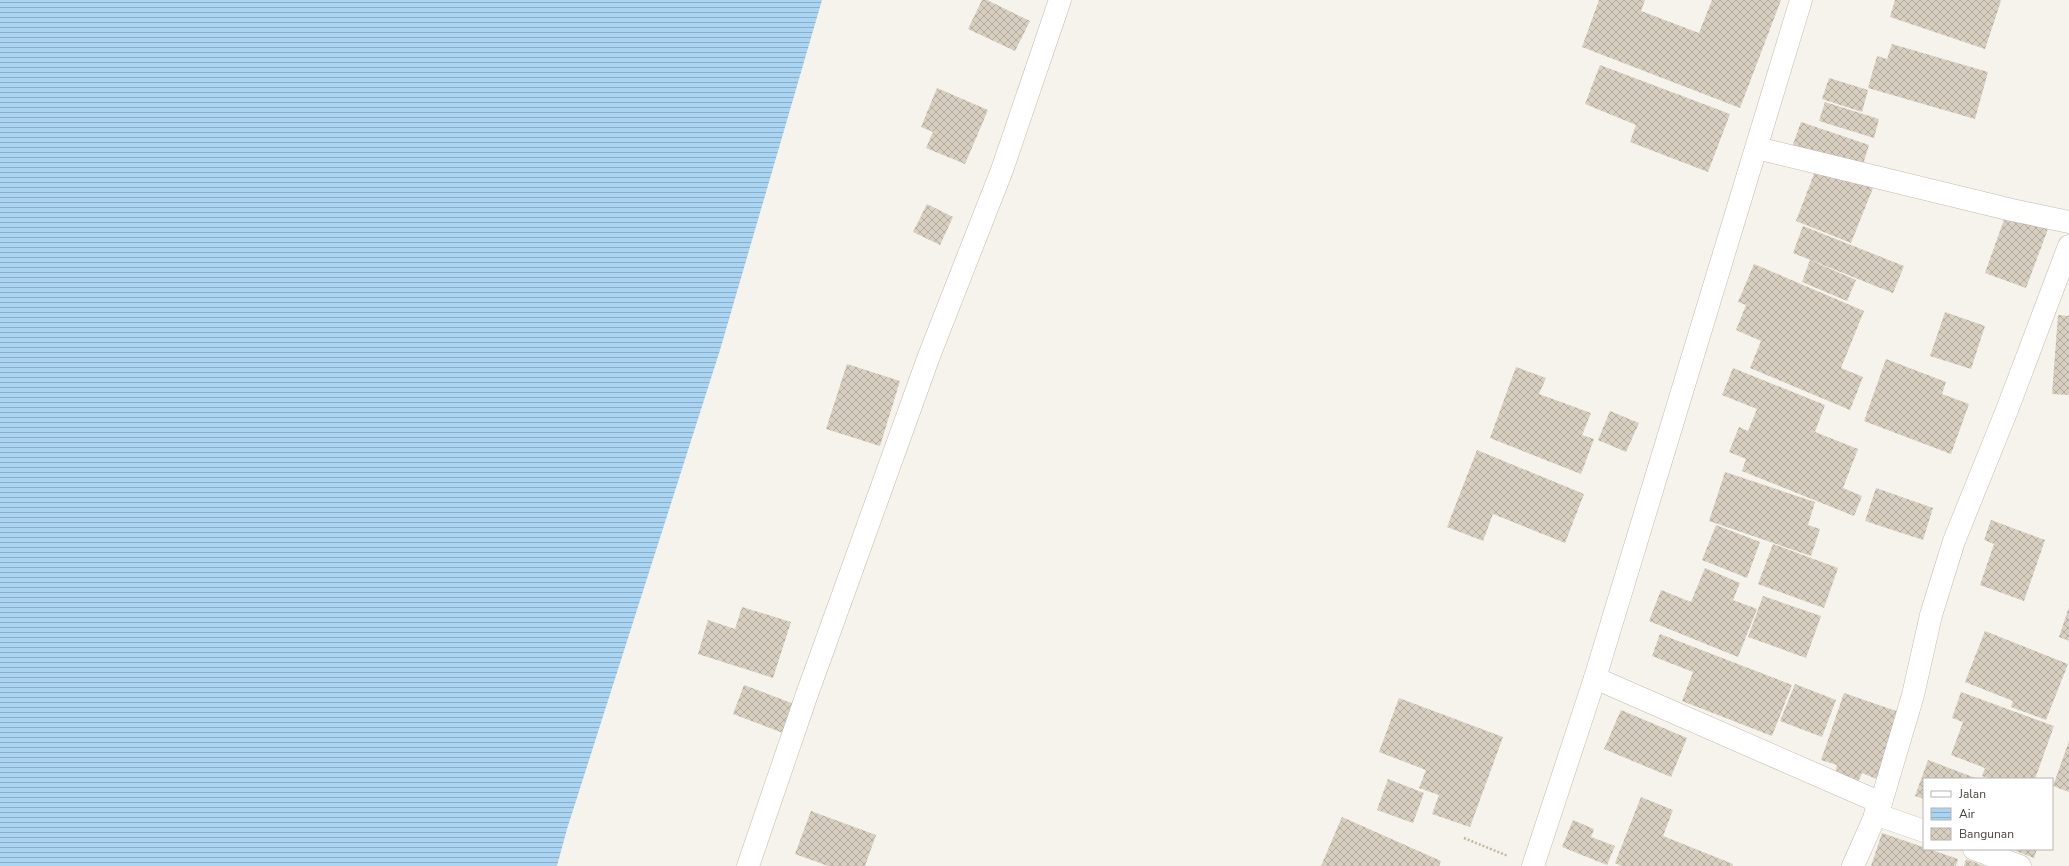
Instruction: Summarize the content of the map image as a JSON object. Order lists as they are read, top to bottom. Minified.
{"legend":["Jalan","Air","Bangunan"]}
